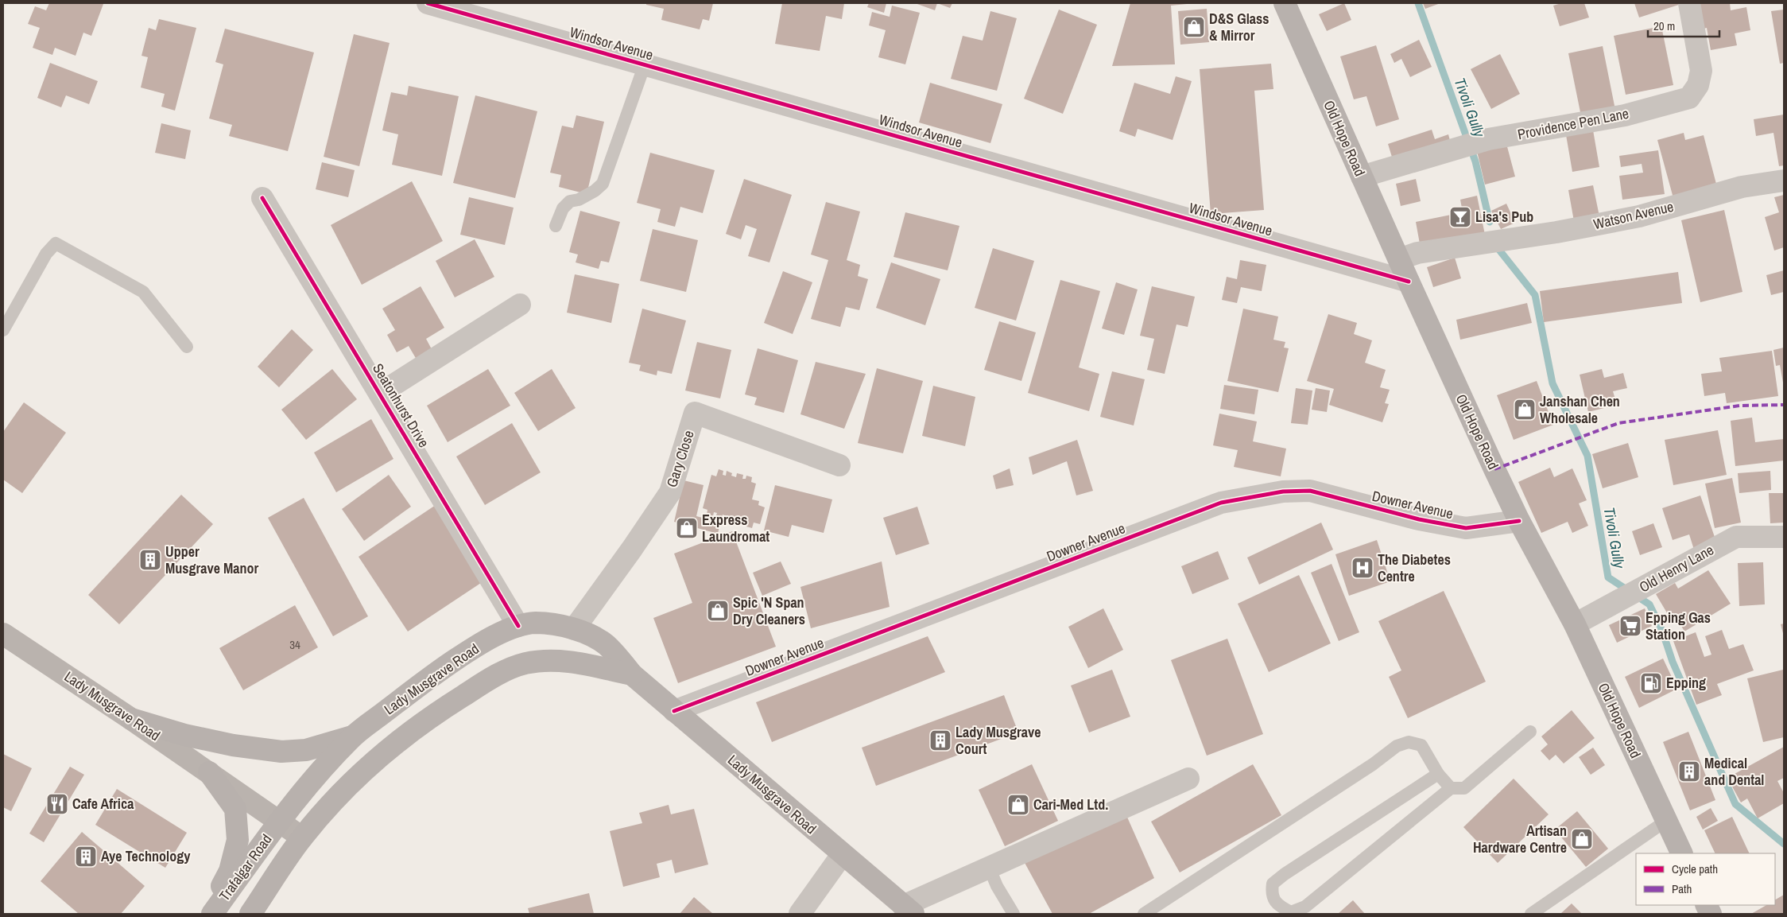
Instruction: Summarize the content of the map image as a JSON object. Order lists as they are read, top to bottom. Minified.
{"streets":{"main road":["Old Hope Road","Lady Musgrave Road","Trafalgar Road"],"street":["Windsor Avenue","Providence Pen Lane","Watson Avenue","Seatonhurst Drive","Gary Close","Downer Avenue","Old Henry Lane"]},"crossings":[["Windsor Avenue","Old Hope Road"],["Providence Pen Lane","Old Hope Road"],["Old Hope Road","Watson Avenue"],["Old Hope Road","Downer Avenue"],["Old Hope Road","Old Henry Lane"],["Seatonhurst Drive","Lady Musgrave Road"],["Gary Close","Lady Musgrave Road"],["Downer Avenue","Lady Musgrave Road"],["Lady Musgrave Road","Trafalgar Road"]],"water":["Tivoli Gully"],"places":{"shop":["D&S Glass & Mirror","Janshan Chen Wholesale","Express Laundromat","Spic 'N Span Dry Cleaners","Cari-Med Ltd.","Artisan Hardware Centre"],"bar":["Lisa's Pub"],"building":["Upper Musgrave Manor","Lady Musgrave Court","Medical and Dental","Aye Technology"],"hospital":["The Diabetes Centre"],"supermarket":["Epping Gas Station"],"fuel station":["Epping"],"restaurant":["Cafe Africa"]},"house_numbers":["34"],"legend":["Cycle path","Path"],"scale_bar":"20 m"}
